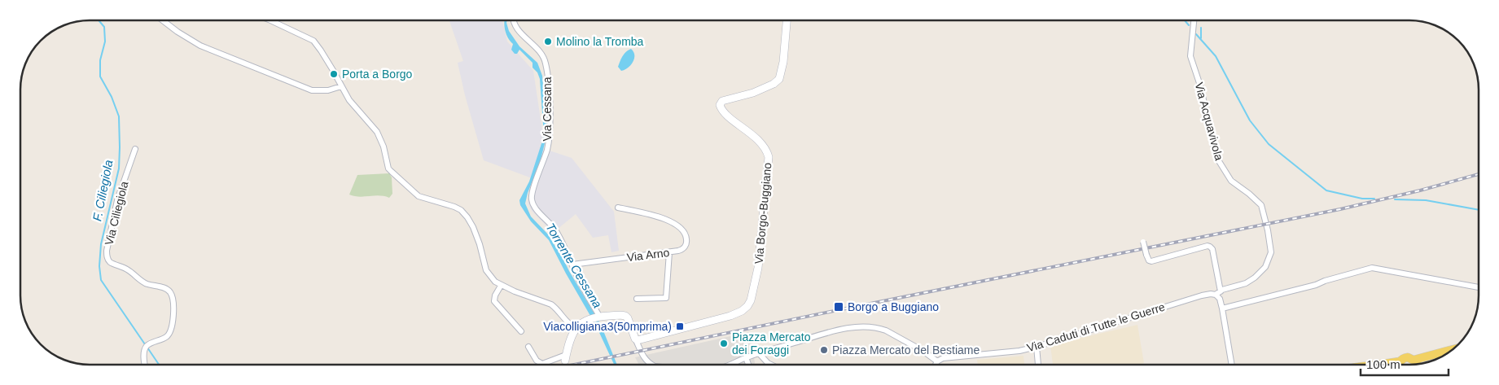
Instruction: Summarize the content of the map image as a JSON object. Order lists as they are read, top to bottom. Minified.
{"streets":{"street":["Via Cessana","Via Acquavivola","Via Ciliegiola","Via Borgo-Buggiano","Via Arno","Via Caduti di Tutte le Guerre"]},"crossings":[["Via Cessana","Via Arno"],["Via Acquavivola","Via Caduti di Tutte le Guerre"]],"water":["F. Ciliegiola","Torrente Cessana"],"places":{"other":["Molino la Tromba","Porta a Borgo","Piazza Mercato dei Foraggi","Piazza Mercato del Bestiame"],"transit":["Borgo a Buggiano","Viacolligiana3(50mprima)"]},"scale_bar":"100 m"}
